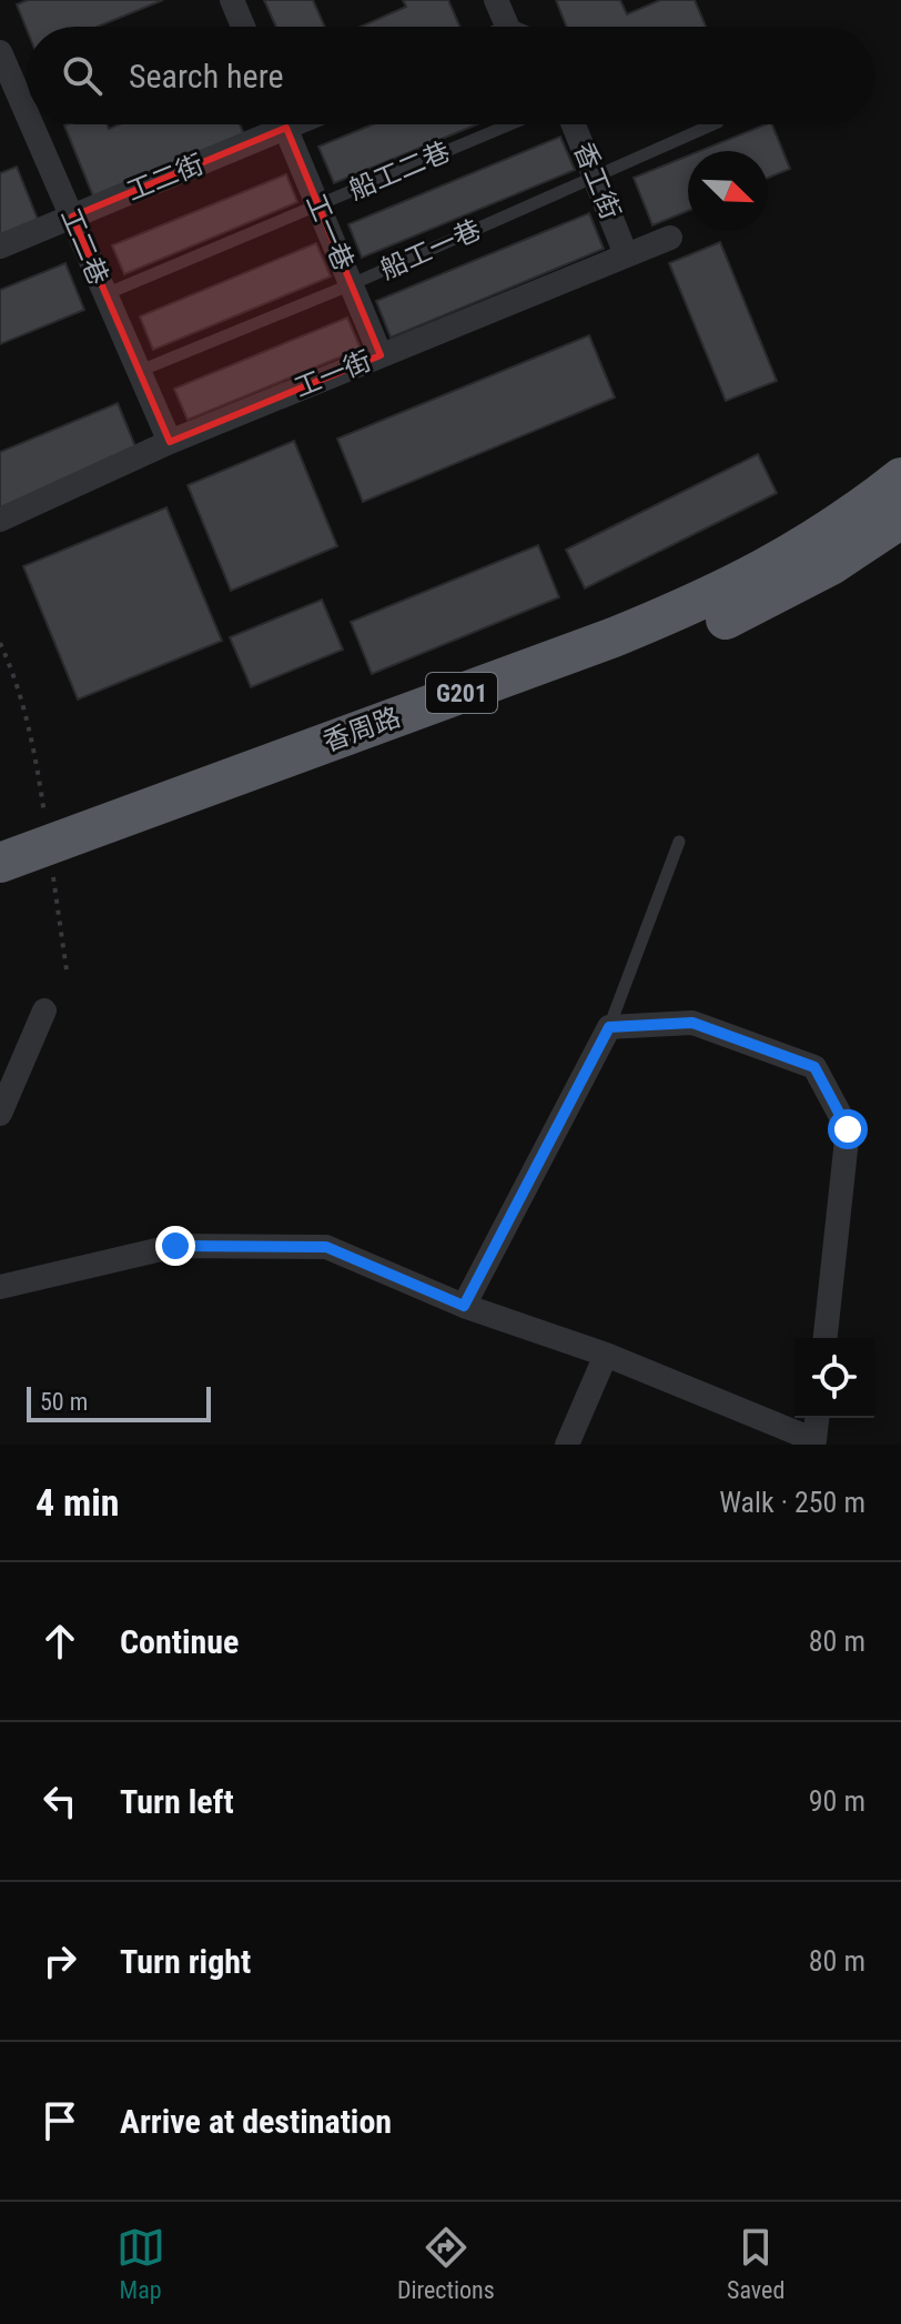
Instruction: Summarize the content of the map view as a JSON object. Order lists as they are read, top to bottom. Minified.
{"streets":{"highway":["G201","香周路"],"street":["工二街","香工街","工一巷","工二巷","工一街"],"lane":["船工二巷","船工一巷"]},"crossings":[["船工二巷","工一巷"],["船工二巷","工二巷"],["工二街","工二巷"],["香工街","船工一巷"],["香工街","工一街"],["工一巷","船工一巷"],["工一巷","工一街"],["工二巷","船工一巷"],["工二巷","工一街"]],"scale_bar":"50 m","north":"bottom right","page":{"search":"Search here","scale":"50 m","heading":["4 min","Walk · 250 m"],"list":[["Continue","80 m"],["Turn left","90 m"],["Turn right","80 m"],"Arrive at destination"],"nav":["Map","Directions","Saved"]}}
